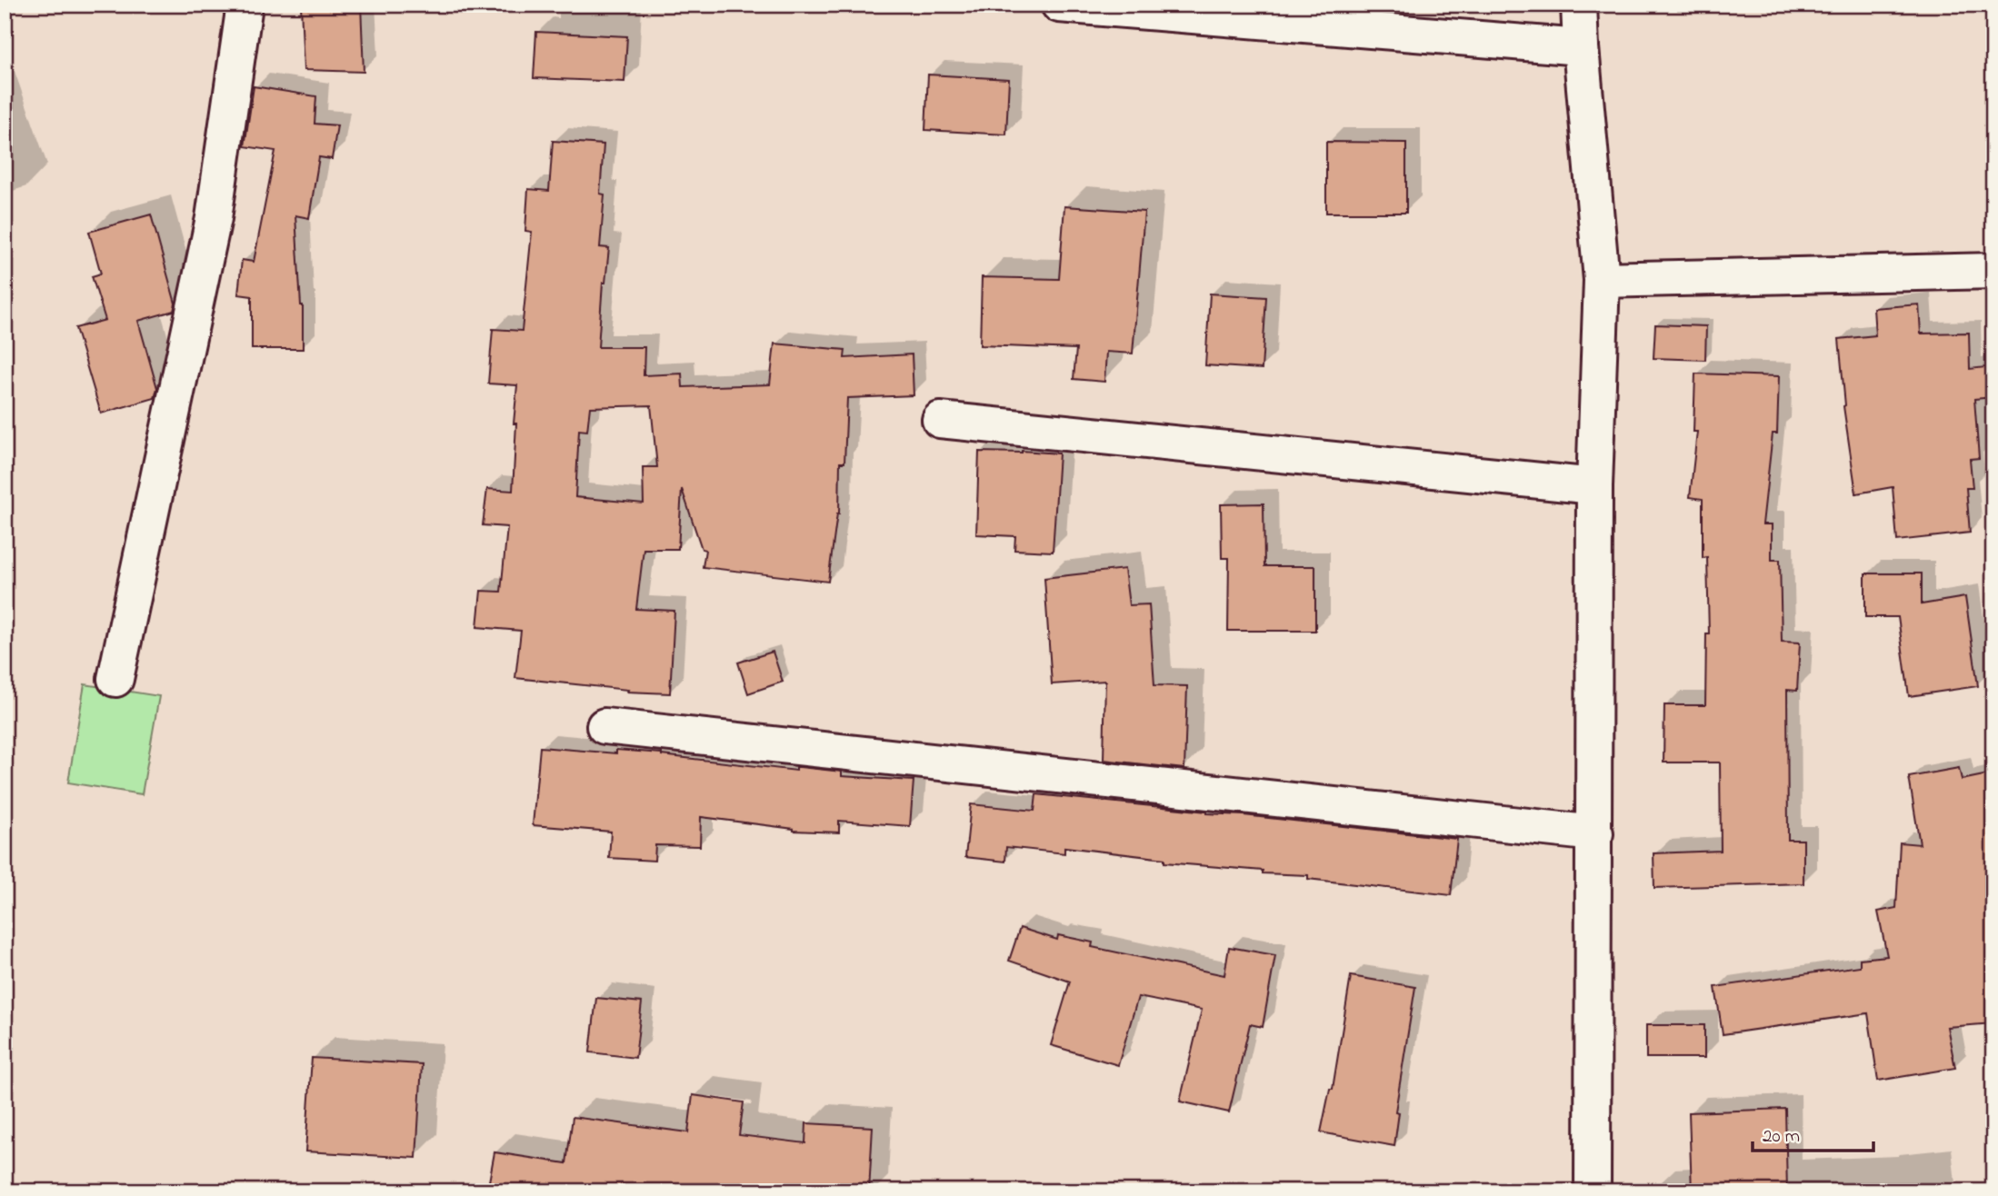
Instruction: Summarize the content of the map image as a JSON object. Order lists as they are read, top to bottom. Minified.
{"scale_bar":"20 m"}
